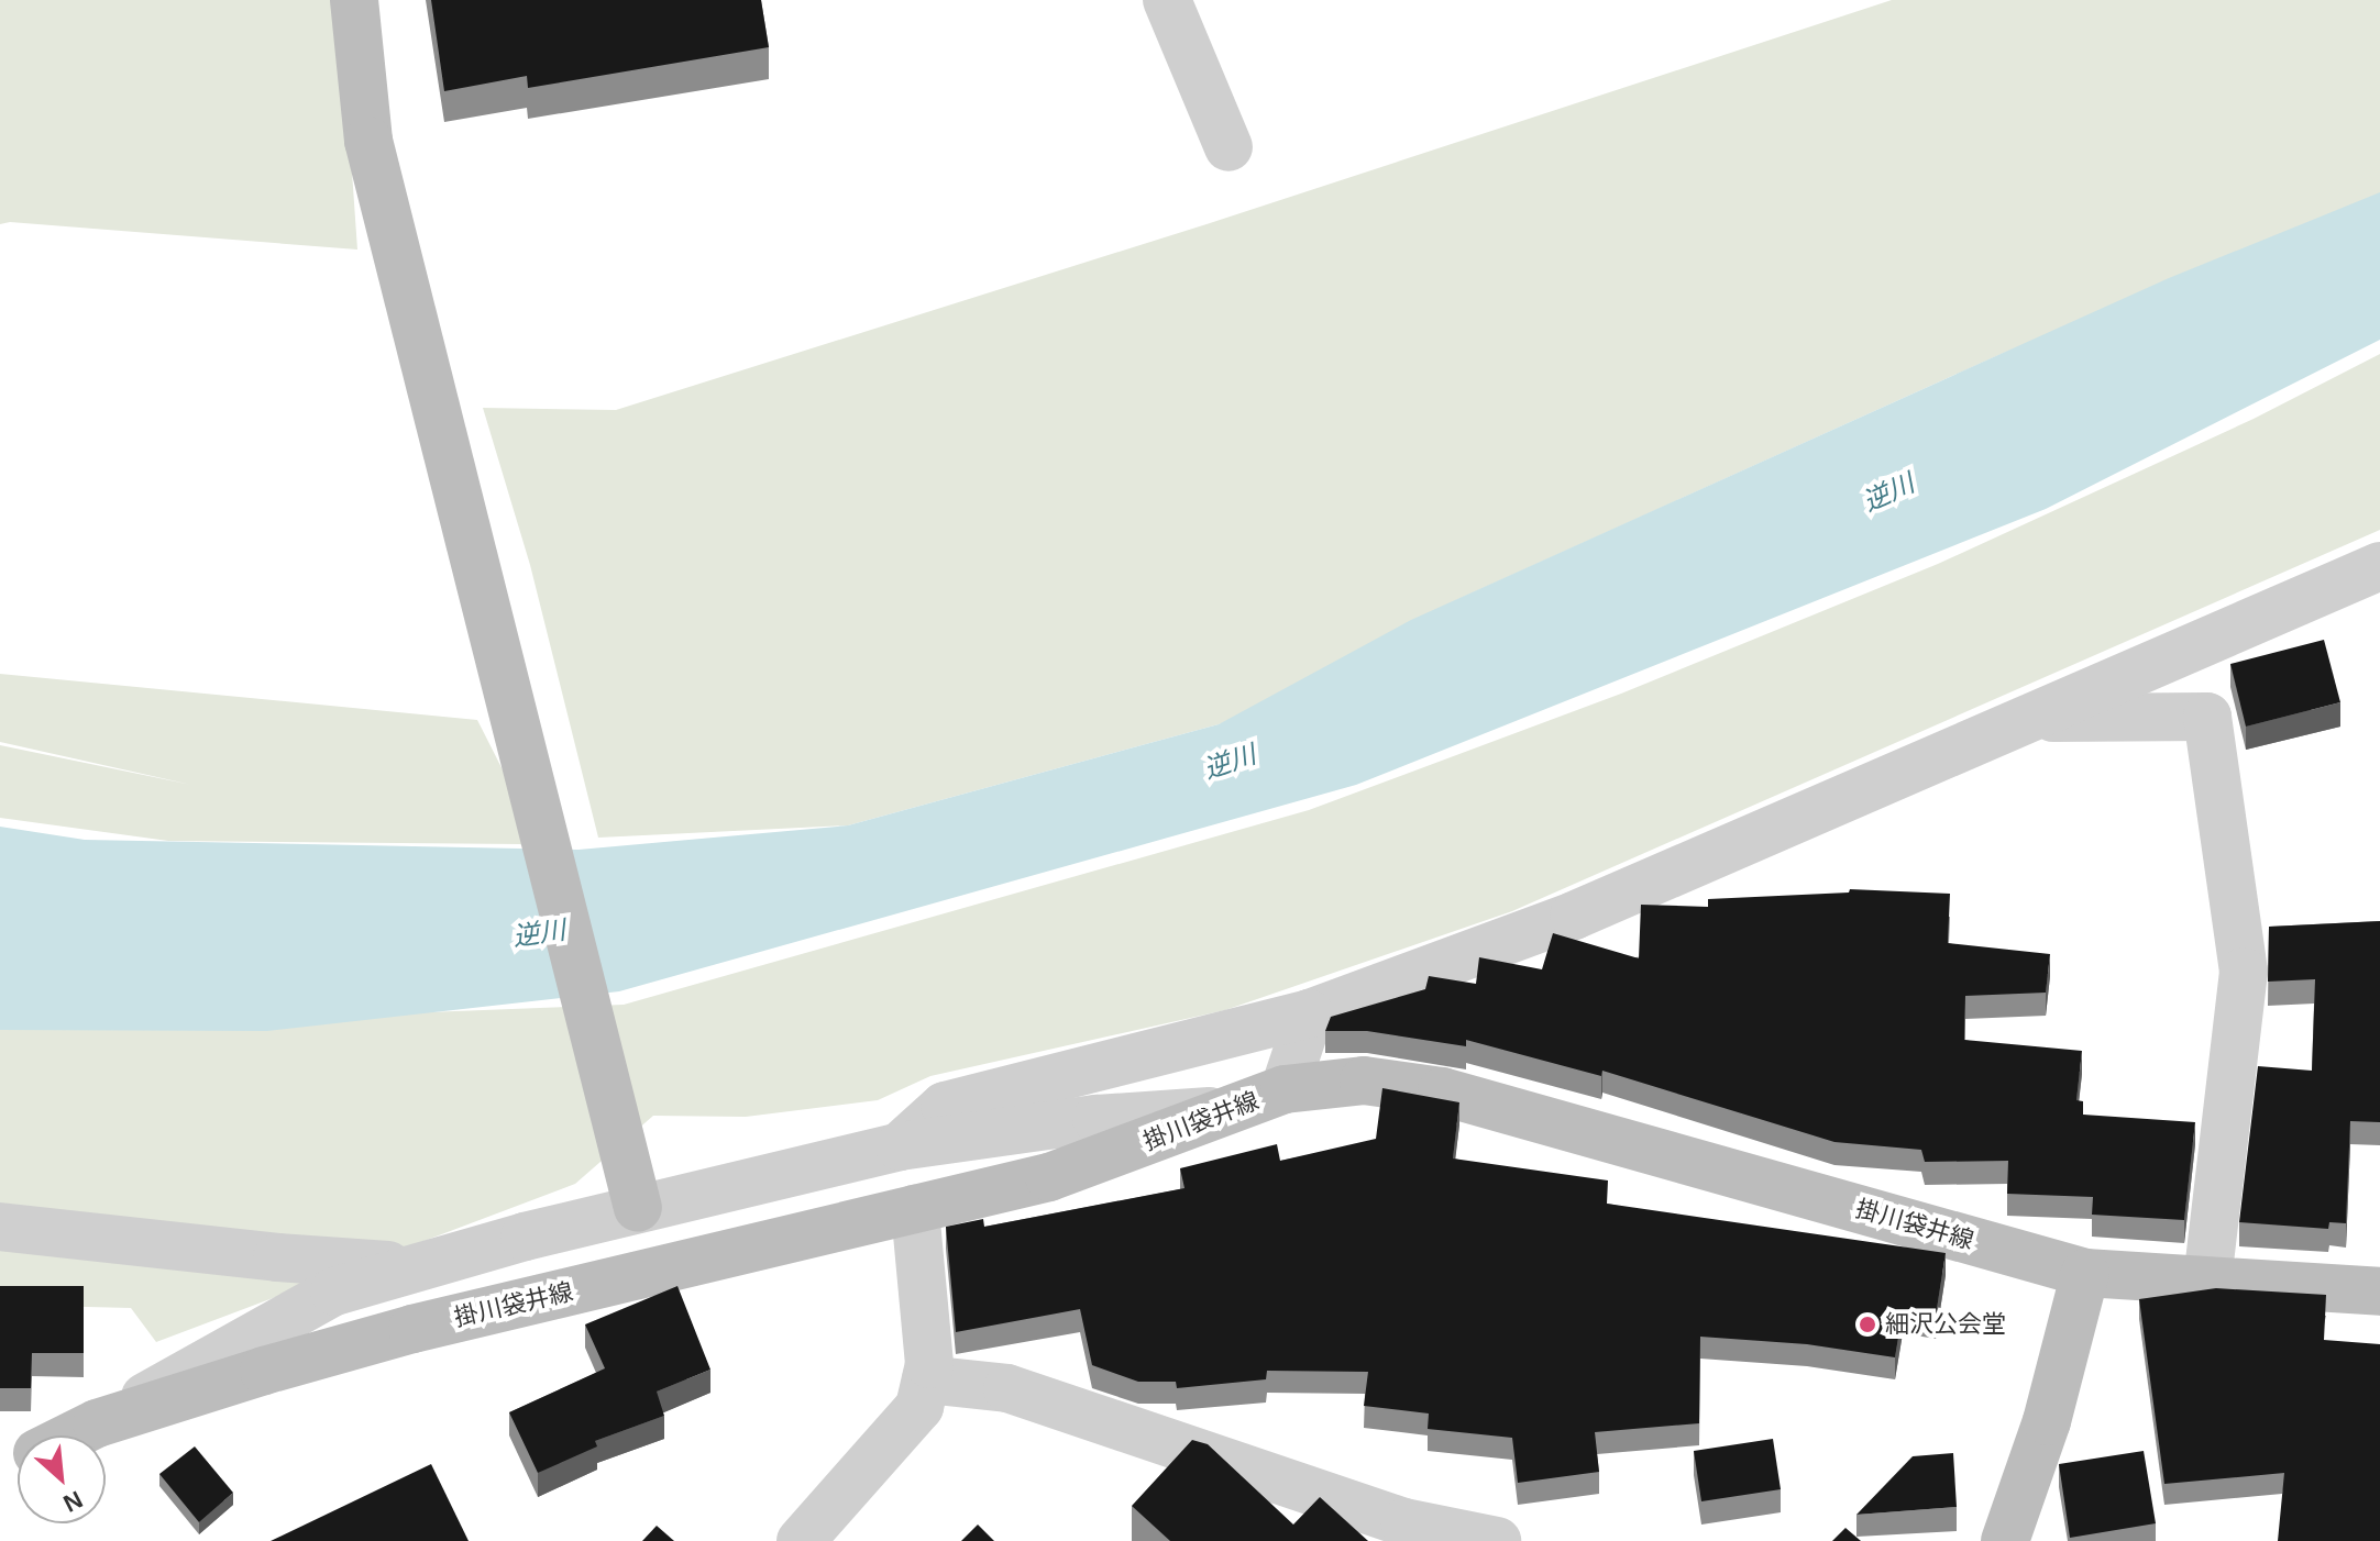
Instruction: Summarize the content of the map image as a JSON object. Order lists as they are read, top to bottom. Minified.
{"streets":{"main road":["掛川袋井線"]},"water":["逆川"],"places":["細沢公会堂"],"north":"bottom right"}
